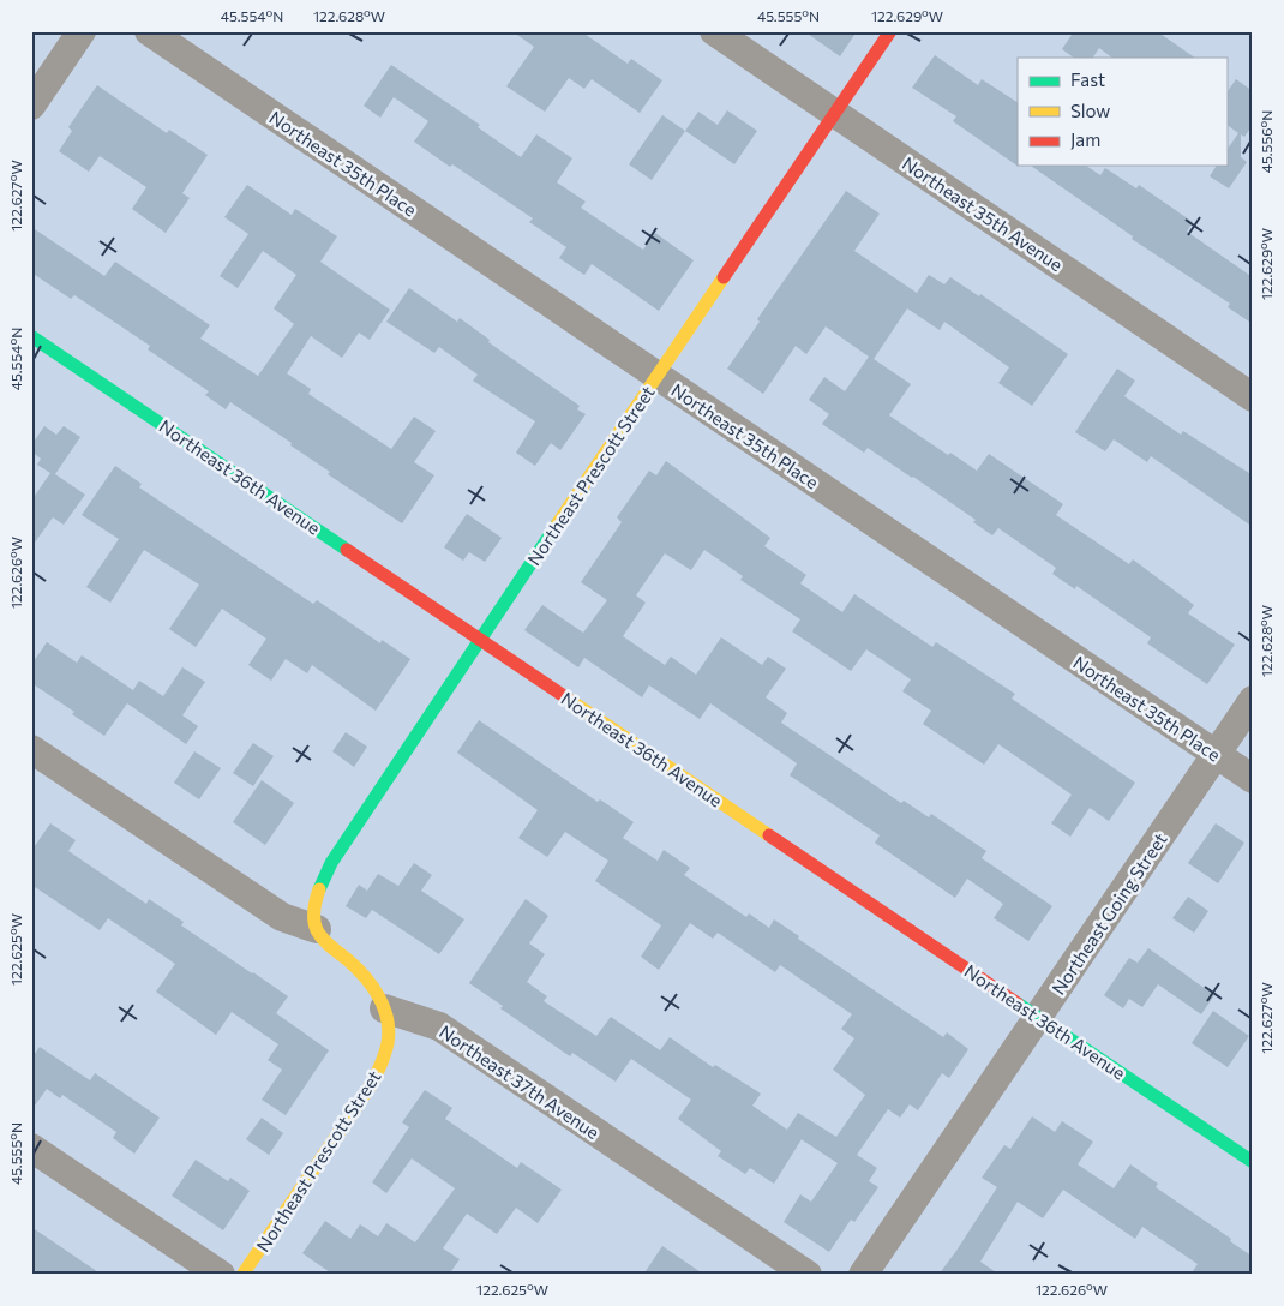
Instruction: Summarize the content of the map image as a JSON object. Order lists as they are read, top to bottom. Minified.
{"streets":{"street":["Northeast 35th Place","Northeast 35th Avenue","Northeast Prescott Street","Northeast 36th Avenue","Northeast Going Street","Northeast 37th Avenue"]},"crossings":[["Northeast 35th Place","Northeast Prescott Street"],["Northeast 35th Place","Northeast Going Street"],["Northeast 35th Avenue","Northeast Prescott Street"],["Northeast Prescott Street","Northeast 36th Avenue"],["Northeast Prescott Street","Northeast 37th Avenue"],["Northeast 36th Avenue","Northeast Going Street"]],"legend":["Fast","Slow","Jam"],"coordinates":["45.554°N","122.628°W","45.555°N","122.629°W","45.556°N","122.627°W","122.626°W","122.625°W"]}
